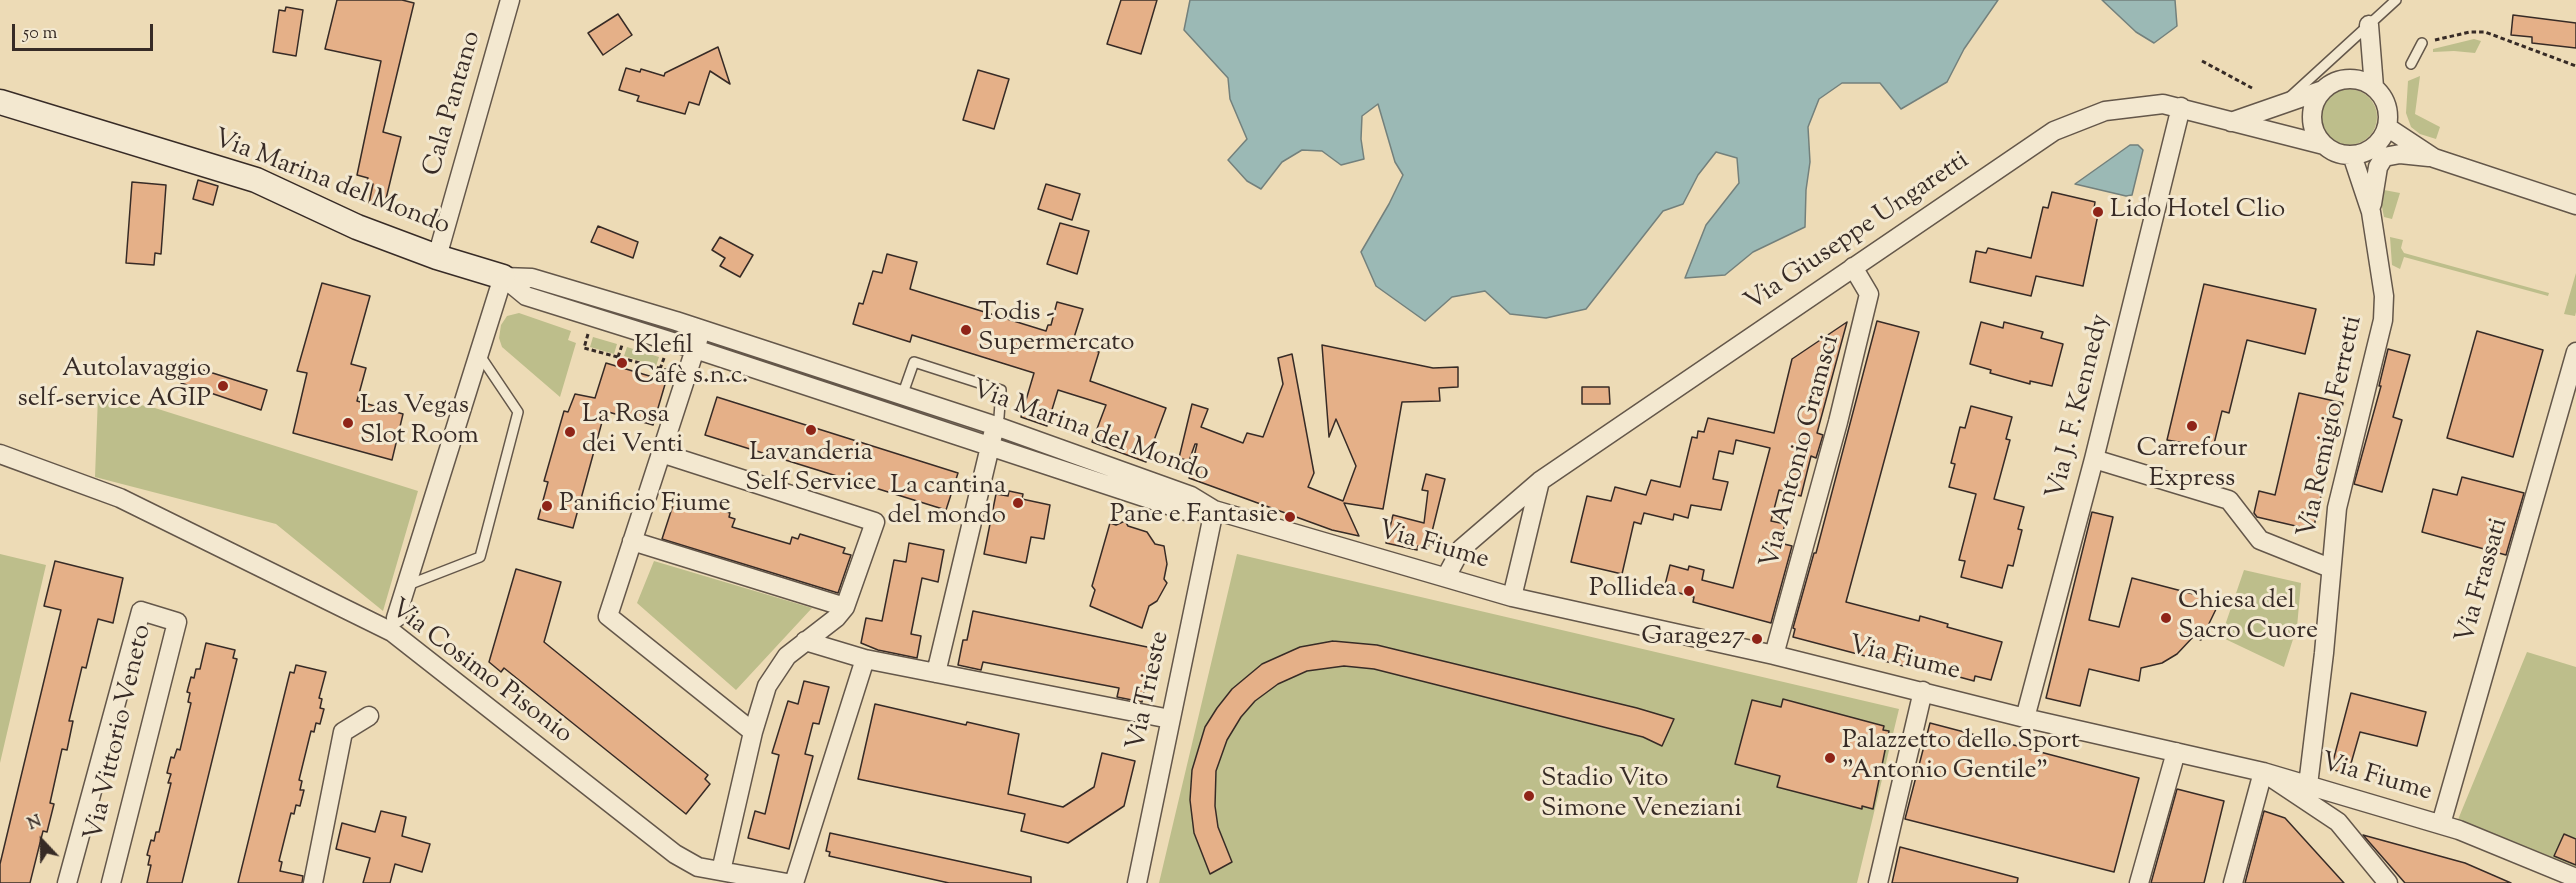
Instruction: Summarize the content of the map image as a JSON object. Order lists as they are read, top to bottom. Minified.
{"streets":{"street":["Cala Pantano","Via Marina del Mondo","Via Giuseppe Ungaretti","Via J. F. Kennedy","Via Remigio Ferretti","Via Antonio Gramsci","Via Fiume","Via Frassati","Via Cosimo Pisonio","Via Trieste","Via Vittorio Veneto"]},"crossings":[["Cala Pantano","Via Marina del Mondo"],["Via Marina del Mondo","Via Fiume"],["Via Marina del Mondo","Via Trieste"],["Via Giuseppe Ungaretti","Via J. F. Kennedy"],["Via Giuseppe Ungaretti","Via Remigio Ferretti"],["Via Giuseppe Ungaretti","Via Antonio Gramsci"],["Via Giuseppe Ungaretti","Via Fiume"],["Via J. F. Kennedy","Via Fiume"],["Via Remigio Ferretti","Via Fiume"],["Via Antonio Gramsci","Via Fiume"],["Via Fiume","Via Frassati"],["Via Fiume","Via Trieste"]],"places":["Lido Hotel Clio","Todis - Supermercato","Klefil Cafè s.n.c.","Autolavaggio self-service AGIP","Las Vegas Slot Room","Carrefour Express","Lavanderia Self Service","La Rosa dei Venti","La cantina del mondo","Panificio Fiume","Pane e Fantasie","Pollidea","Chiesa del Sacro Cuore","Garage27","Palazzetto dello Sport \"Antonio Gentile\"","Stadio Vito Simone Veneziani"],"scale_bar":"50 m","north":"top"}
